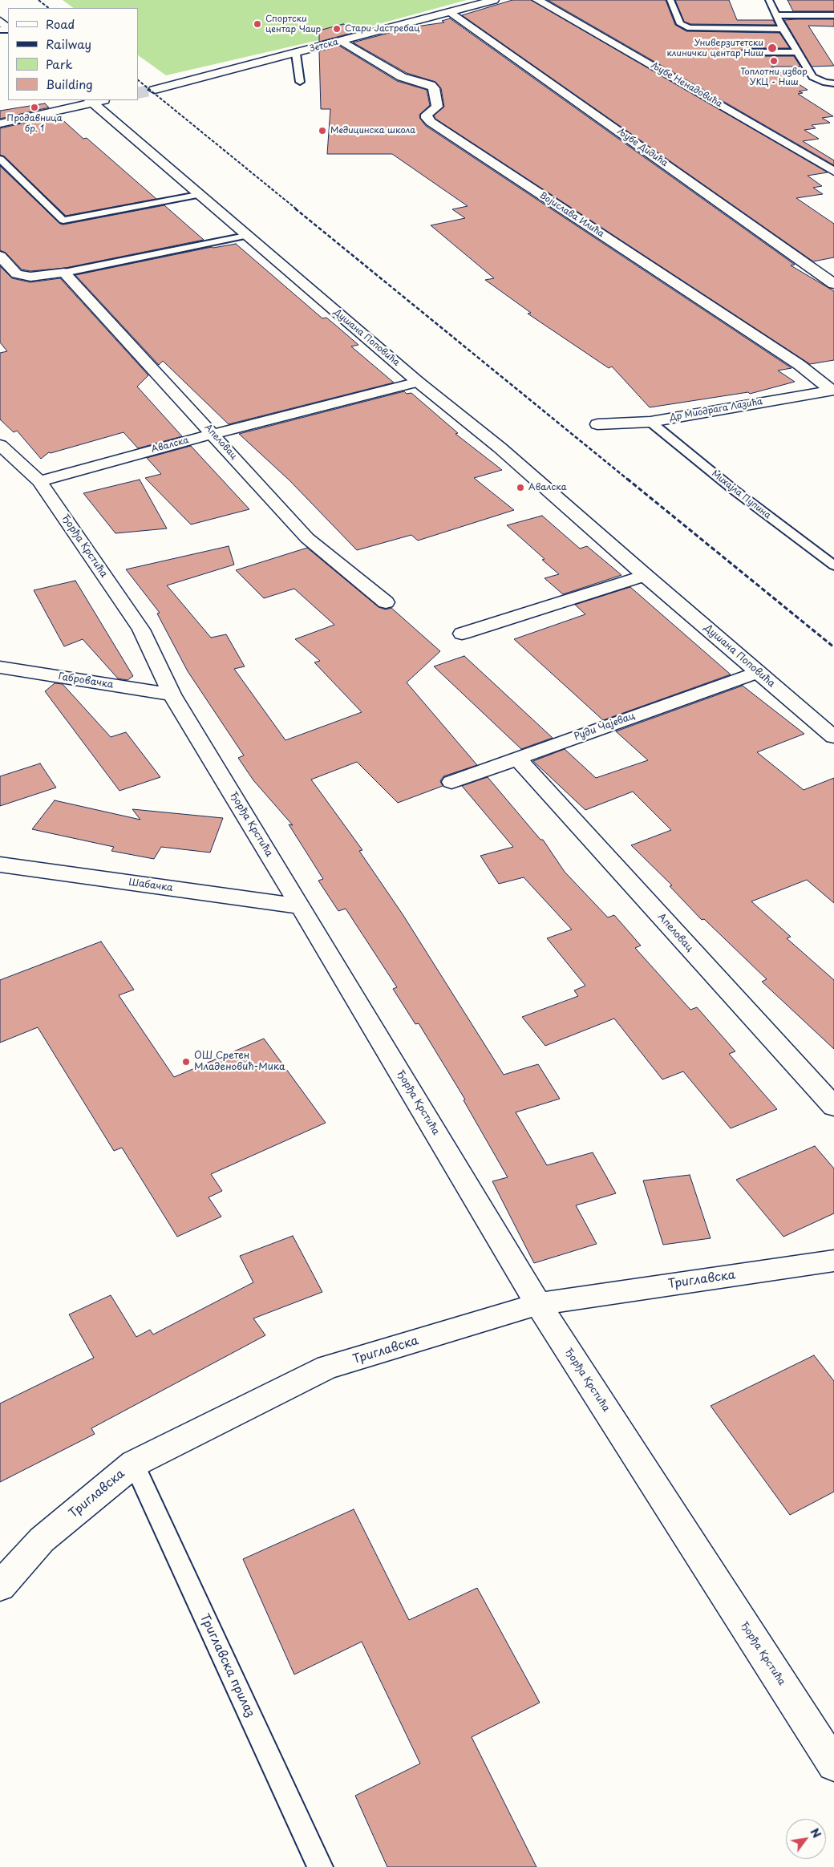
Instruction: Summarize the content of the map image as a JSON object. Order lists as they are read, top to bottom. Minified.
{"streets":{"street":["Зетска","Љубе Ненадовића","Љубе Дидића","Војислава Илића","Душана Поповића","Др Миодрага Лазића","Апеловац","Авалска","Ђорђа Крстића","Габровачка","Руди Чајевац","Шабачка","Триглавска"],"lane":["Михајла Пупина","Триглавска прилаз"]},"crossings":[["Зетска","Љубе Дидића"],["Зетска","Војислава Илића"],["Војислава Илића","Др Миодрага Лазића"],["Душана Поповића","Авалска"],["Душана Поповића","Руди Чајевац"],["Др Миодрага Лазића","Михајла Пупина"],["Апеловац","Авалска"],["Апеловац","Руди Чајевац"],["Авалска","Ђорђа Крстића"],["Ђорђа Крстића","Габровачка"],["Ђорђа Крстића","Шабачка"],["Ђорђа Крстића","Триглавска"],["Триглавска","Триглавска прилаз"]],"places":["Спортски центар Чаир","Стари Јастребац","Универзитетски клинички центар Ниш","Топлотни извор УКЦ - Ниш","Продавница бр. 1","Медицинска школа","Авалска","ОШ Сретен Младеновић-Мика"],"legend":["Road","Railway","Park","Building"],"north":"top right"}
